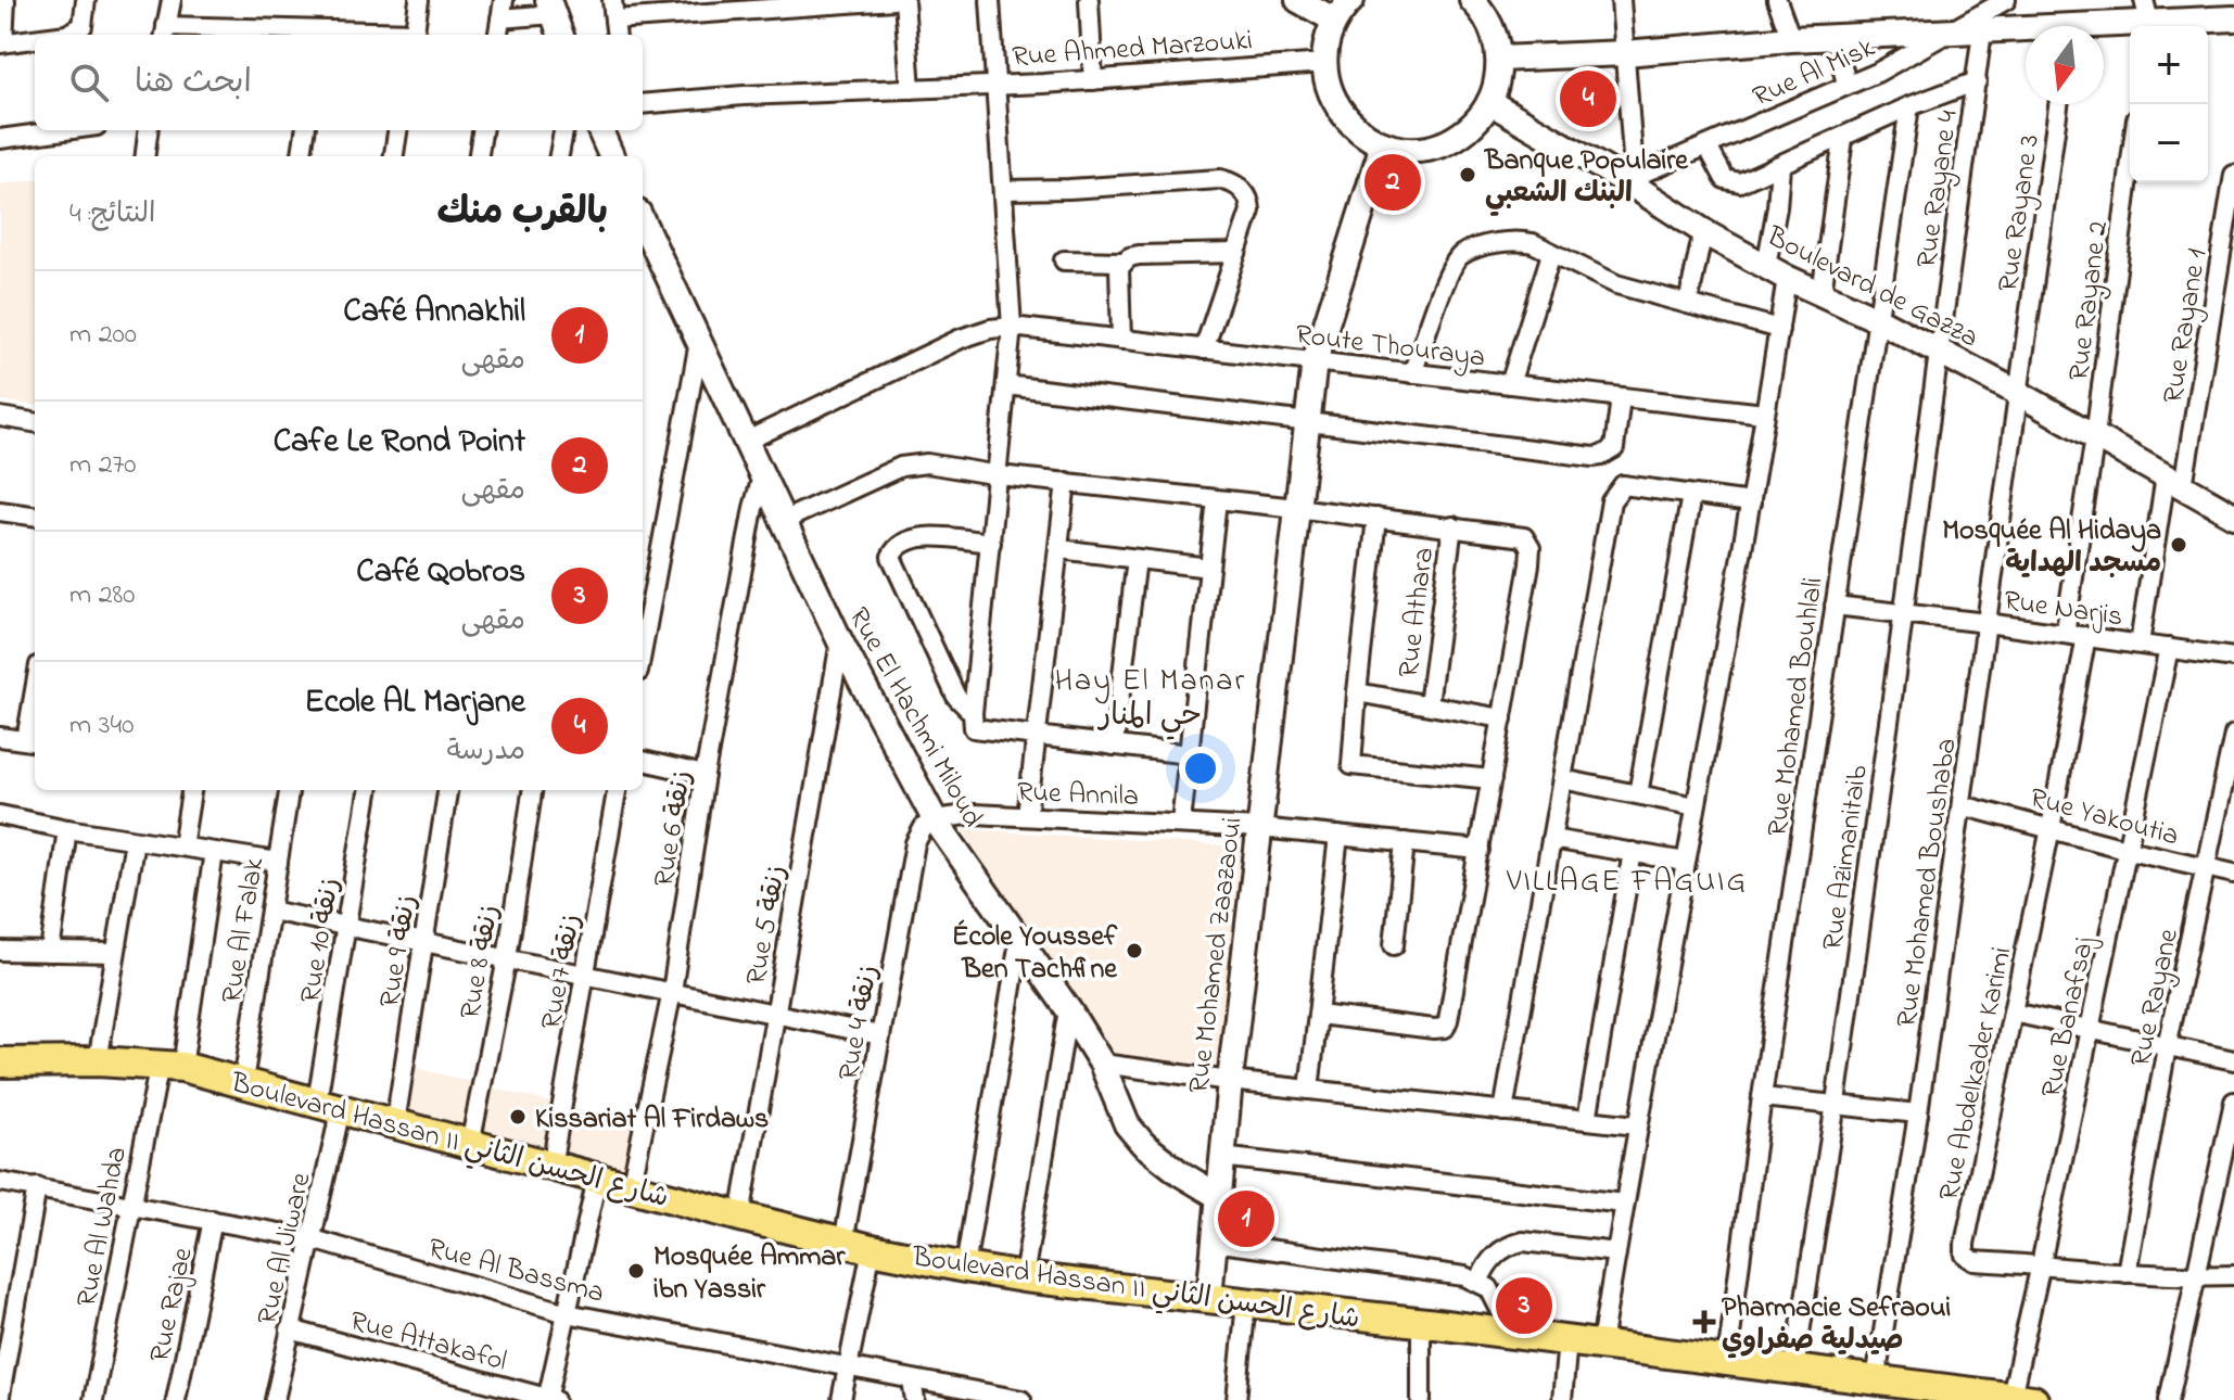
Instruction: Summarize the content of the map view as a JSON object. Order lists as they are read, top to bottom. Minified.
{"streets":{"main road":["Boulevard de Gazza","Rue El Hachmi Miloud","Rue Mohamed Zaazaoui","Boulevard Hassan II شارع الحسن الثاني"],"street":["Rue Ahmed Marzouki","Rue Al Misk","Rue Rayane 4","Rue Rayane 3","Rue Rayane 2","Rue Rayane 1","Route Thouraya","Rue Narjis","Rue Athara","Rue Mohamed Bouhlali","Rue Annila","Rue Yakoutia","Rue 6 زنقة","Rue Azimanitaib","Rue Mohamed Boushaba","Rue 5 زنقة","Rue Al Falak","Rue 10 زنقة","Rue 9 زنقة","Rue 8 زنقة","Rue 7 زنقة","Rue Rayane","Rue Banafsaj","Rue 4 زنقة","Rue Abdelkader Karimi","Rue Al Wahda","Rue Al Jiware","Rue Al Bassma","Rue Rajae","Rue Attakafol"]},"crossings":[["Rue Al Misk","Boulevard de Gazza"],["Rue Rayane 4","Boulevard de Gazza"],["Rue Rayane 4","Rue Azimanitaib"],["Rue Rayane 3","Boulevard de Gazza"],["Rue Rayane 3","Rue Mohamed Boushaba"],["Boulevard de Gazza","Rue Rayane 2"],["Boulevard de Gazza","Rue Rayane 1"],["Boulevard de Gazza","Rue Mohamed Bouhlali"],["Boulevard de Gazza","Rue Azimanitaib"],["Boulevard de Gazza","Rue Mohamed Boushaba"],["Rue Rayane 2","Rue Narjis"],["Rue Rayane 1","Rue Narjis"],["Route Thouraya","Rue El Hachmi Miloud"],["Route Thouraya","Rue Mohamed Zaazaoui"],["Rue Narjis","Rue Mohamed Bouhlali"],["Rue Narjis","Rue Azimanitaib"],["Rue Narjis","Rue Mohamed Boushaba"],["Rue Narjis","Rue Banafsaj"],["Rue Narjis","Rue Abdelkader Karimi"],["Rue Mohamed Bouhlali","Boulevard Hassan II شارع الحسن الثاني"],["Rue El Hachmi Miloud","Rue Annila"],["Rue El Hachmi Miloud","Rue 6 زنقة"],["Rue El Hachmi Miloud","Rue 5 زنقة"],["Rue El Hachmi Miloud","Rue Mohamed Zaazaoui"],["Rue El Hachmi Miloud","Rue 4 زنقة"],["Rue Annila","Rue Mohamed Zaazaoui"],["Rue Annila","Rue 4 زنقة"],["Rue Yakoutia","Rue Mohamed Boushaba"],["Rue Yakoutia","Rue Rayane"],["Rue Yakoutia","Rue Banafsaj"],["Rue Yakoutia","Rue Abdelkader Karimi"],["Rue 6 زنقة","Boulevard Hassan II شارع الحسن الثاني"],["Rue Azimanitaib","Boulevard Hassan II شارع الحسن الثاني"],["Rue Mohamed Boushaba","Boulevard Hassan II شارع الحسن الثاني"],["Rue 5 زنقة","Boulevard Hassan II شارع الحسن الثاني"],["Rue Al Falak","Boulevard Hassan II شارع الحسن الثاني"],["Rue 10 زنقة","Boulevard Hassan II شارع الحسن الثاني"],["Rue 10 زنقة","Rue Al Jiware"],["Rue 9 زنقة","Boulevard Hassan II شارع الحسن الثاني"],["Rue Mohamed Zaazaoui","Boulevard Hassan II شارع الحسن الثاني"],["Rue 8 زنقة","Boulevard Hassan II شارع الحسن الثاني"],["Rue 7 زنقة","Boulevard Hassan II شارع الحسن الثاني"],["Rue Rayane","Rue Abdelkader Karimi"],["Rue Banafsaj","Rue Abdelkader Karimi"],["Rue Banafsaj","Boulevard Hassan II شارع الحسن الثاني"],["Rue 4 زنقة","Boulevard Hassan II شارع الحسن الثاني"],["Boulevard Hassan II شارع الحسن الثاني","Rue Al Wahda"],["Boulevard Hassan II شارع الحسن الثاني","Rue Al Jiware"],["Rue Al Wahda","Rue Al Bassma"],["Rue Al Jiware","Rue Al Bassma"],["Rue Al Jiware","Rue Attakafol"],["Rue Al Bassma","Rue Rajae"]],"districts":["Hay El Manar حي المنار","VILLAGE FAGUIG"],"places":{"other":["Banque Populaire البنك الشعبي","Mosquée Al Hidaya مسجد الهداية","École Youssef Ben Tachfine","Kissariat Al Firdaws","Mosquée Ammar ibn Yassir"],"health":["Pharmacie Sefraoui صيدلية صفراوي"]},"north":"bottom","page":{"map_buttons":["+","−"],"search":"ابحث هنا","pins":["4","2","1","3"],"heading":["بالقرب منك","النتائج: 4"],"list":[{"mark":"1","name":"Café Annakhil","note":"مقهى","value":"200 m"},{"mark":"2","name":"Cafe Le Rond Point","note":"مقهى","value":"270 m"},{"mark":"3","name":"Café Qobros","note":"مقهى","value":"280 m"},{"mark":"4","name":"Ecole AL Marjane","note":"مدرسة","value":"340 m"}]}}
